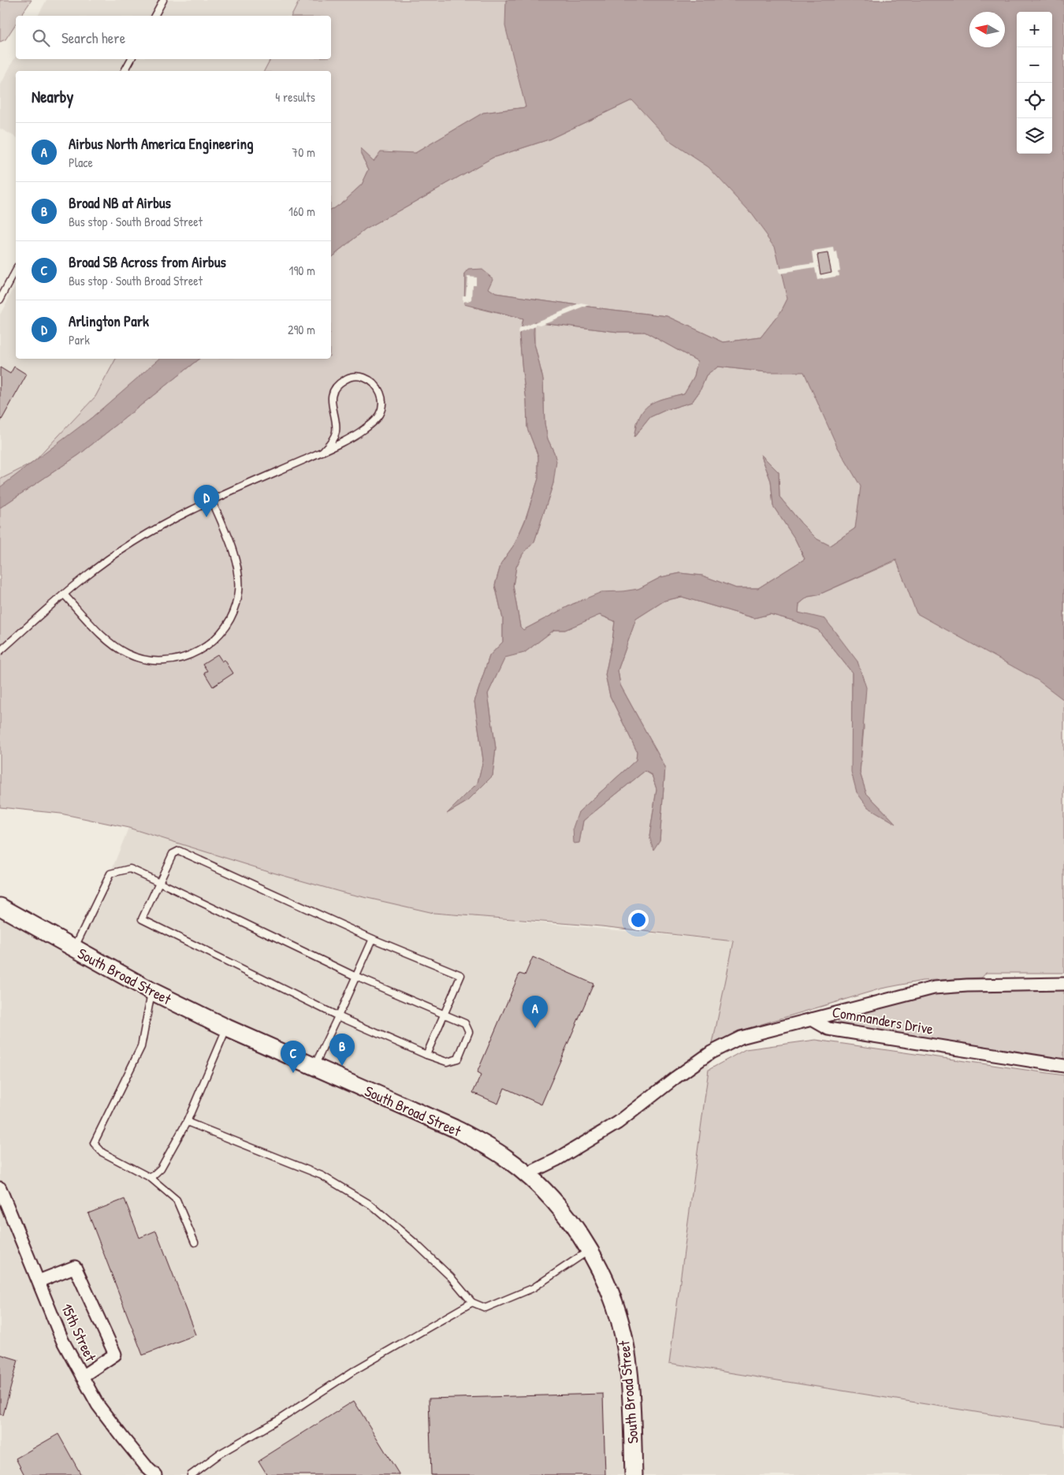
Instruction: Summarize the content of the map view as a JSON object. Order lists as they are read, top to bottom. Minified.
{"streets":{"street":["South Broad Street","Commanders Drive","15th Street"]},"crossings":[["South Broad Street","Commanders Drive"]],"north":"left","page":{"map_buttons":["+","−"],"search":"Search here","heading":["Nearby","4 results"],"list":[{"mark":"A","name":"Airbus North America Engineering","note":"Place","value":"70 m"},{"mark":"B","name":"Broad NB at Airbus","note":"Bus stop · South Broad Street","value":"160 m"},{"mark":"C","name":"Broad SB Across from Airbus","note":"Bus stop · South Broad Street","value":"190 m"},{"mark":"D","name":"Arlington Park","note":"Park","value":"290 m"}],"pins":["D","A","B","C"]}}
